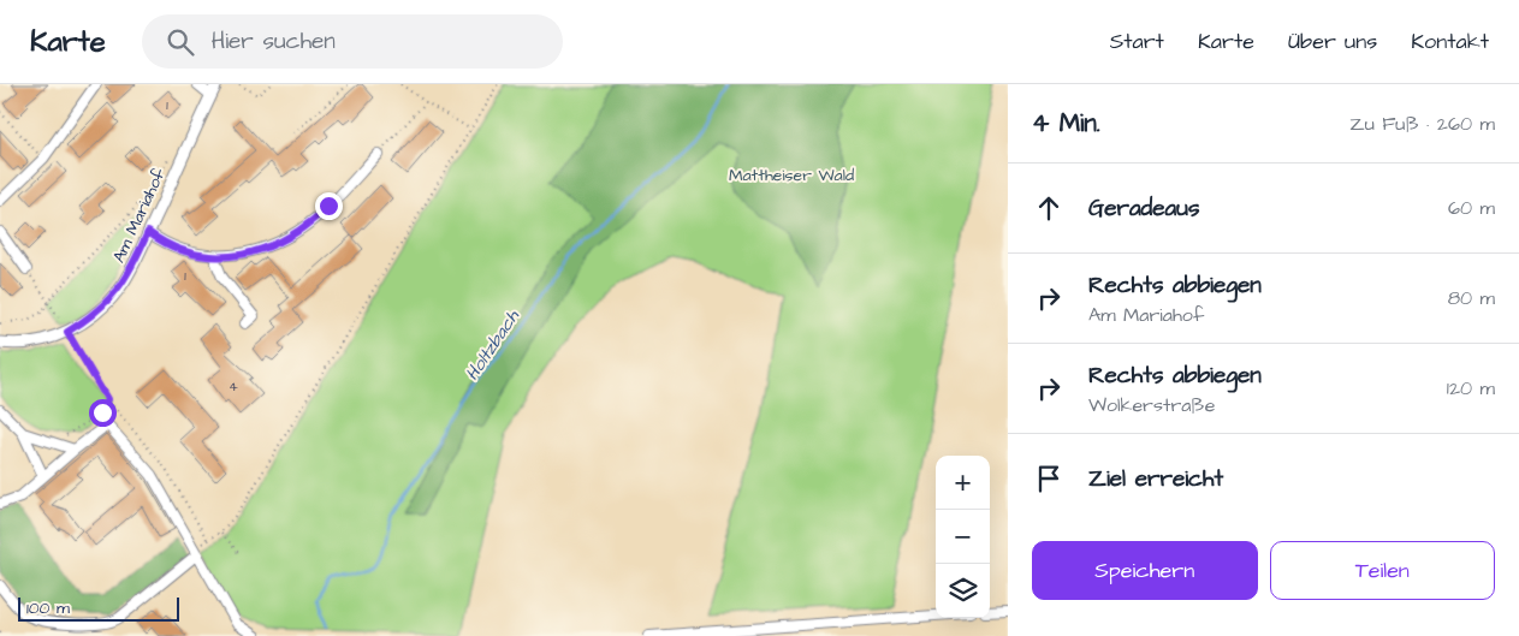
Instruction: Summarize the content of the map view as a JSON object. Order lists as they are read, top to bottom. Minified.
{"streets":{"street":["Am Mariahof"]},"water":["Holtzbach"],"parks":["Mattheiser Wald"],"house_numbers":["1","1","4"],"scale_bar":"100 m","page":{"header":"Karte","search":"Hier suchen","nav":["Start","Karte","Über uns","Kontakt"],"heading":["4 Min.","Zu Fuß · 260 m"],"list":[["Geradeaus","60 m"],["Rechts abbiegen","Am Mariahof","80 m"],["Rechts abbiegen","Wolkerstraße","120 m"],"Ziel erreicht"],"map_buttons":["+","−"],"buttons":["Speichern","Teilen"],"scale":"100 m"}}
